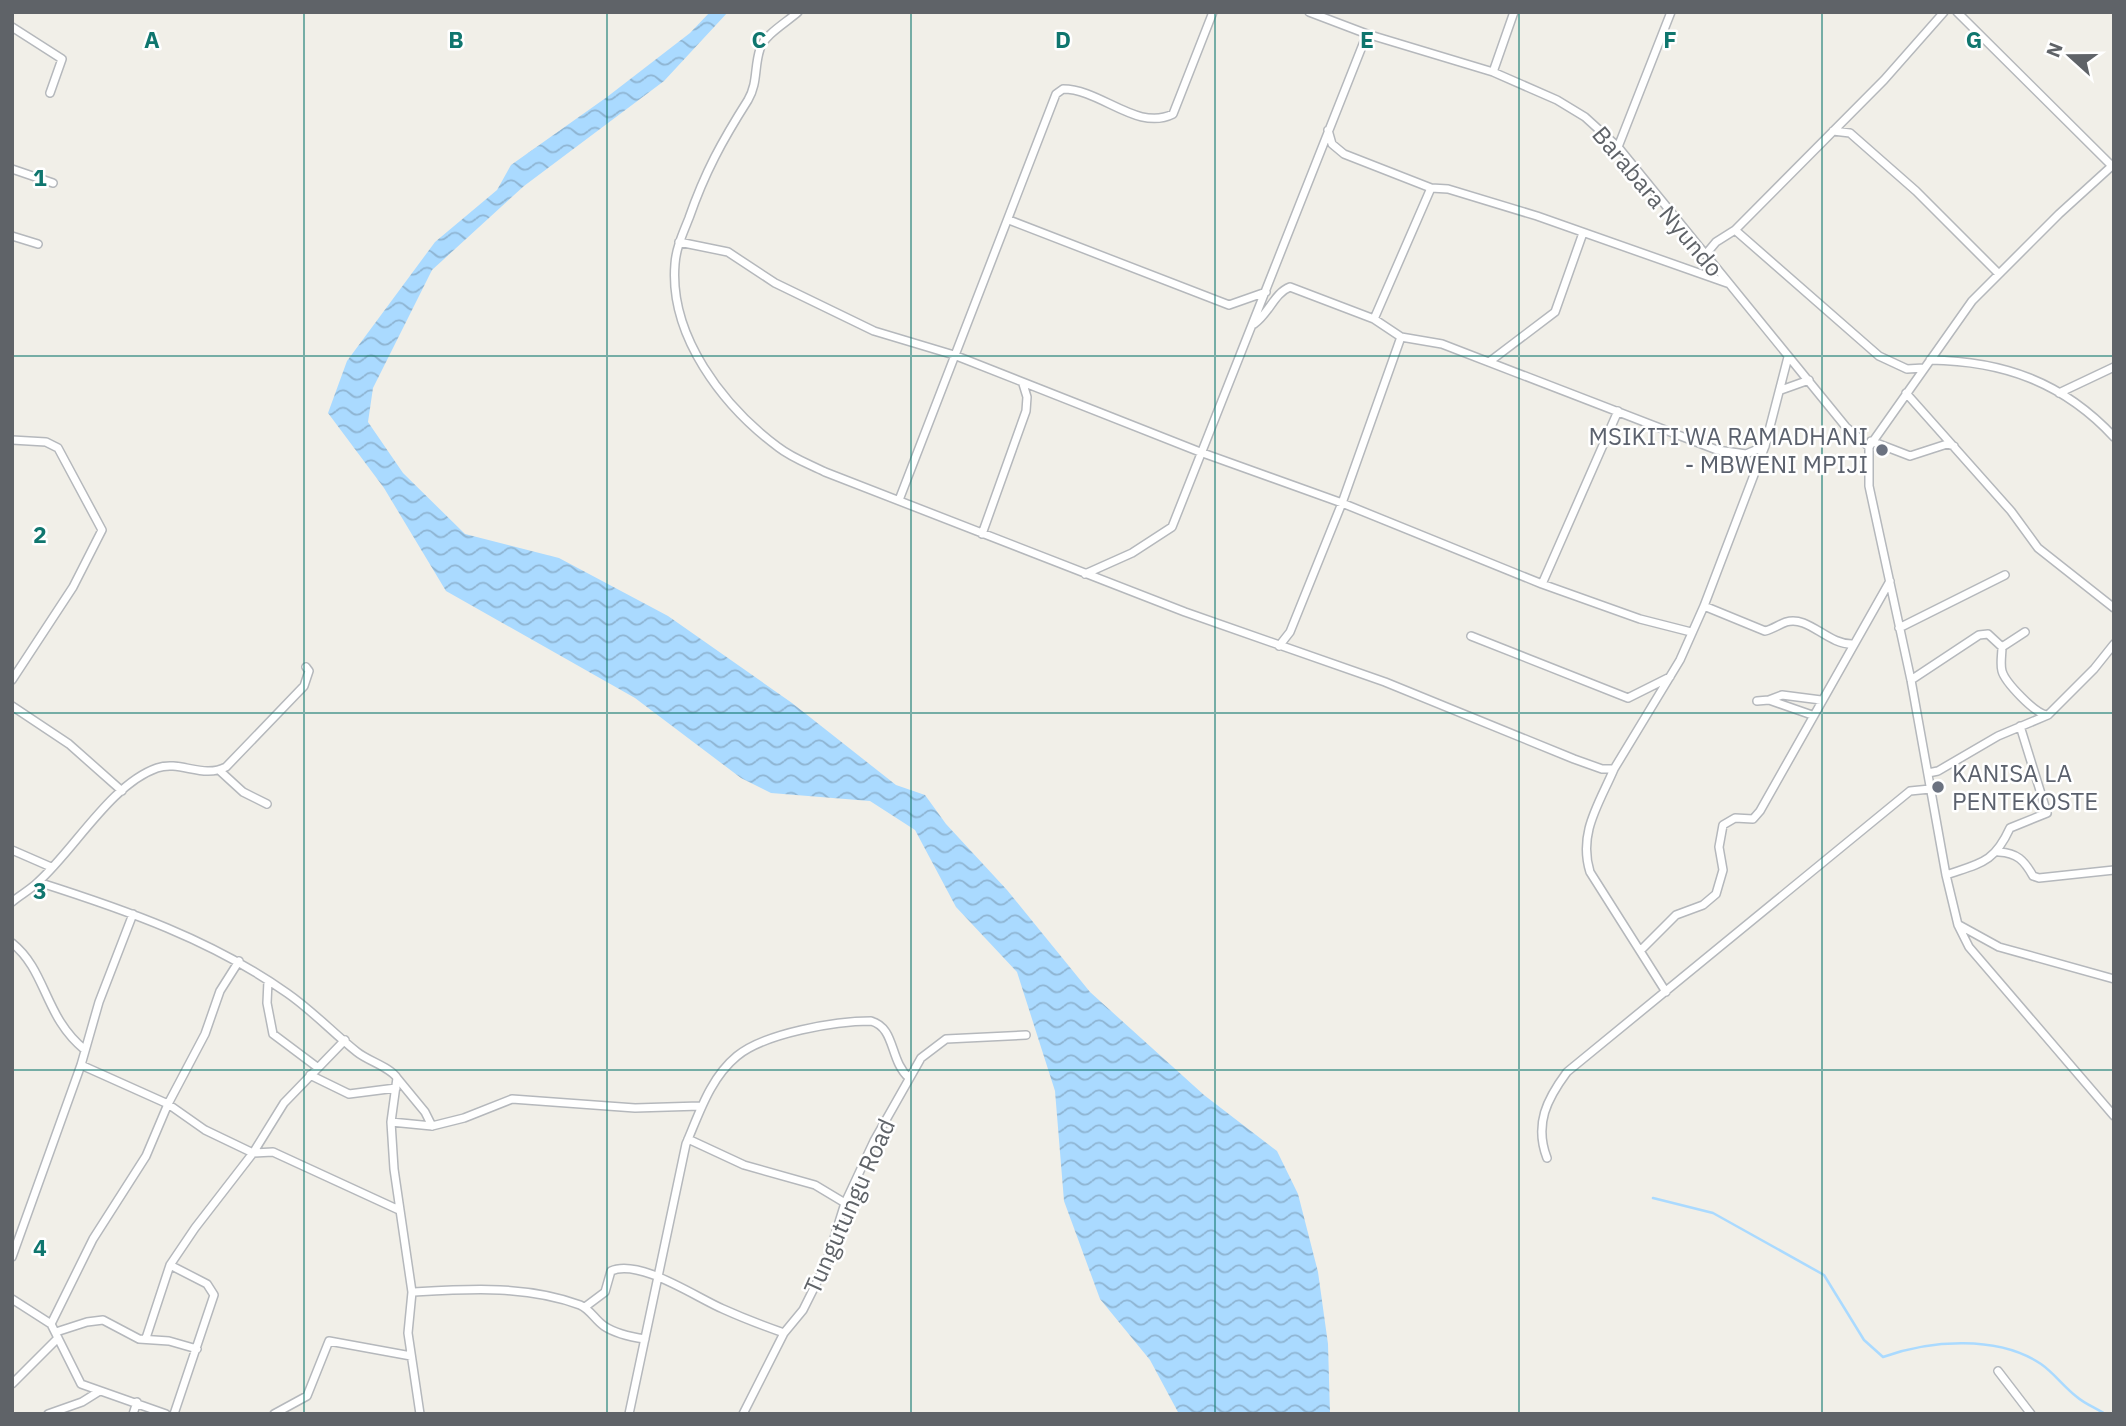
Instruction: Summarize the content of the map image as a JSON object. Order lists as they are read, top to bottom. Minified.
{"streets":{"street":["Barabara Nyundo","Tungutungu Road"]},"places":["MSIKITI WA RAMADHANI - MBWENI MPIJI","KANISA LA PENTEKOSTE"],"north":"left","grid":{"columns":["A","B","C","D","E","F","G"],"rows":["1","2","3","4"]}}
